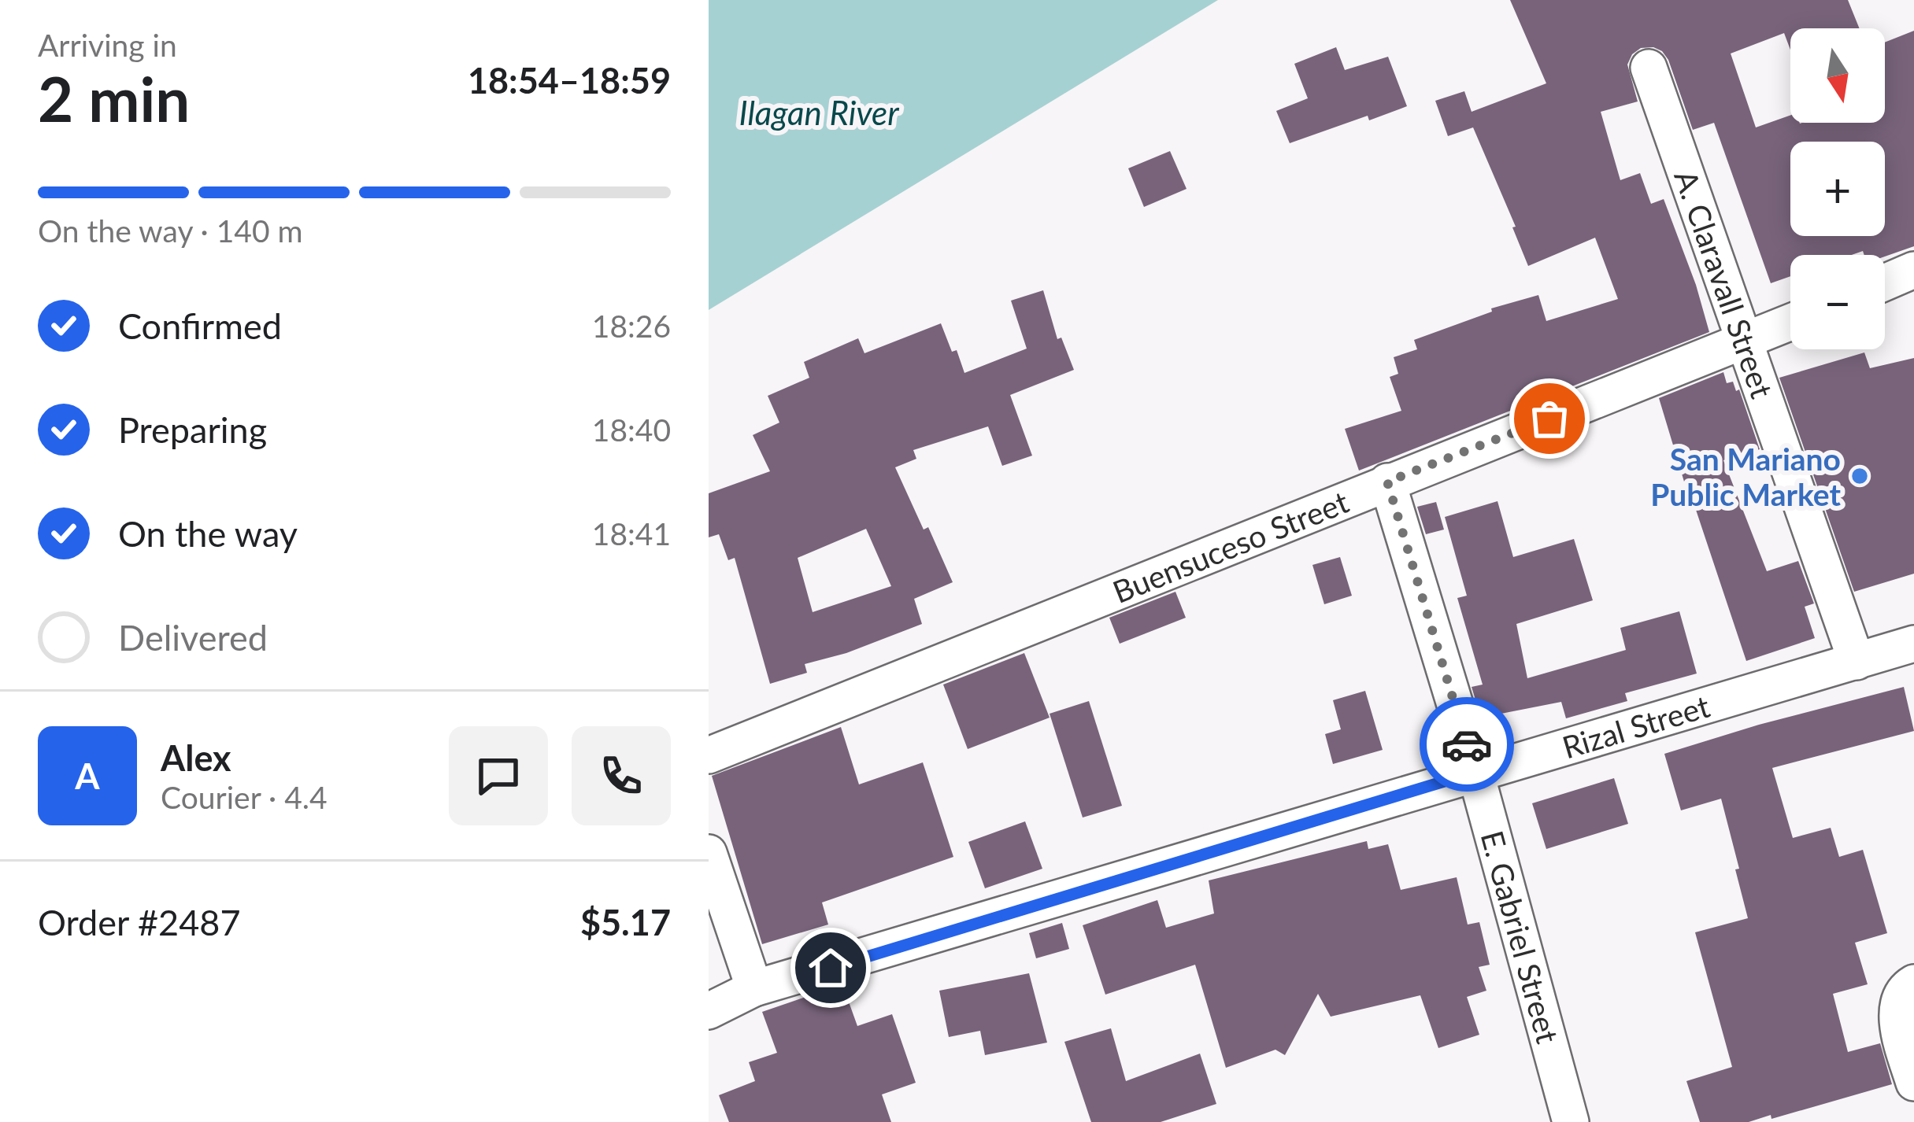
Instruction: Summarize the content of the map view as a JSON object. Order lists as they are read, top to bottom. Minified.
{"streets":{"street":["A. Claravall Street","Buensuceso Street","Rizal Street","E. Gabriel Street"]},"crossings":[["A. Claravall Street","Buensuceso Street"],["A. Claravall Street","Rizal Street"],["Buensuceso Street","E. Gabriel Street"],["Rizal Street","E. Gabriel Street"]],"water":["Ilagan River"],"places":["San Mariano Public Market"],"north":"bottom","page":{"heading":["2 min","Arriving in","18:54–18:59"],"panel":["Alex","Courier · 4.4","Order #2487","$5.17"],"map_buttons":["+","−"],"bar":"On the way · 140 m","list":[["Confirmed","18:26"],["Preparing","18:40"],["On the way","18:41"],"Delivered"],"round":"A"}}
